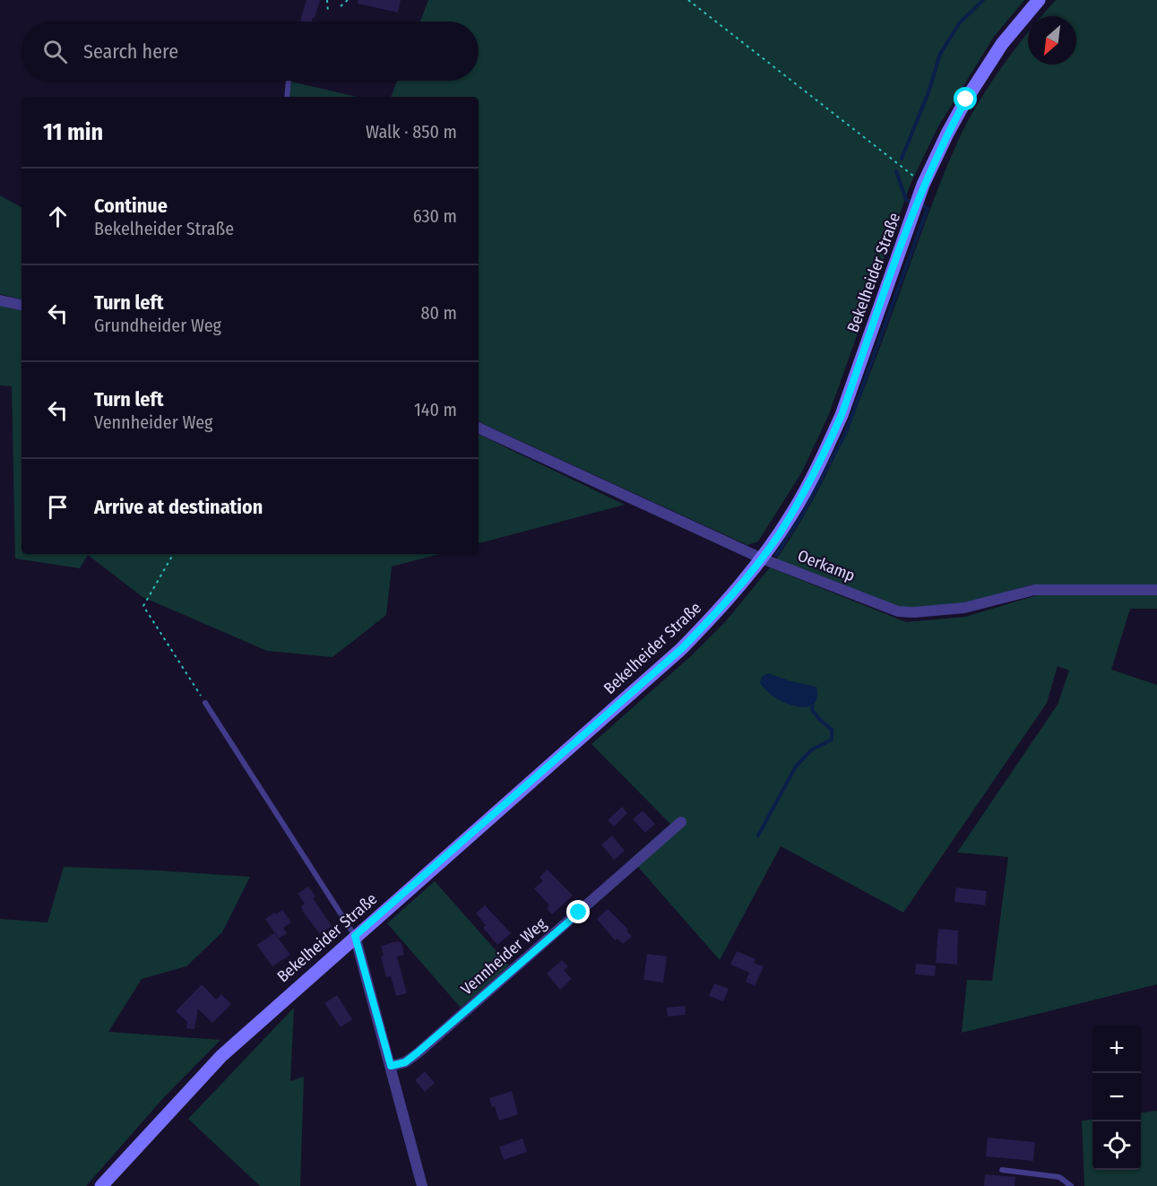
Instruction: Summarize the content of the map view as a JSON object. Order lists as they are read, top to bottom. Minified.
{"streets":{"street":["Bekelheider Straße","Oerkamp","Vennheider Weg"]},"crossings":[["Bekelheider Straße","Oerkamp"]],"north":"bottom left","page":{"search":"Search here","heading":["11 min","Walk · 850 m"],"list":[["Continue","Bekelheider Straße","630 m"],["Turn left","Grundheider Weg","80 m"],["Turn left","Vennheider Weg","140 m"],"Arrive at destination"],"map_buttons":["+","−"]}}
